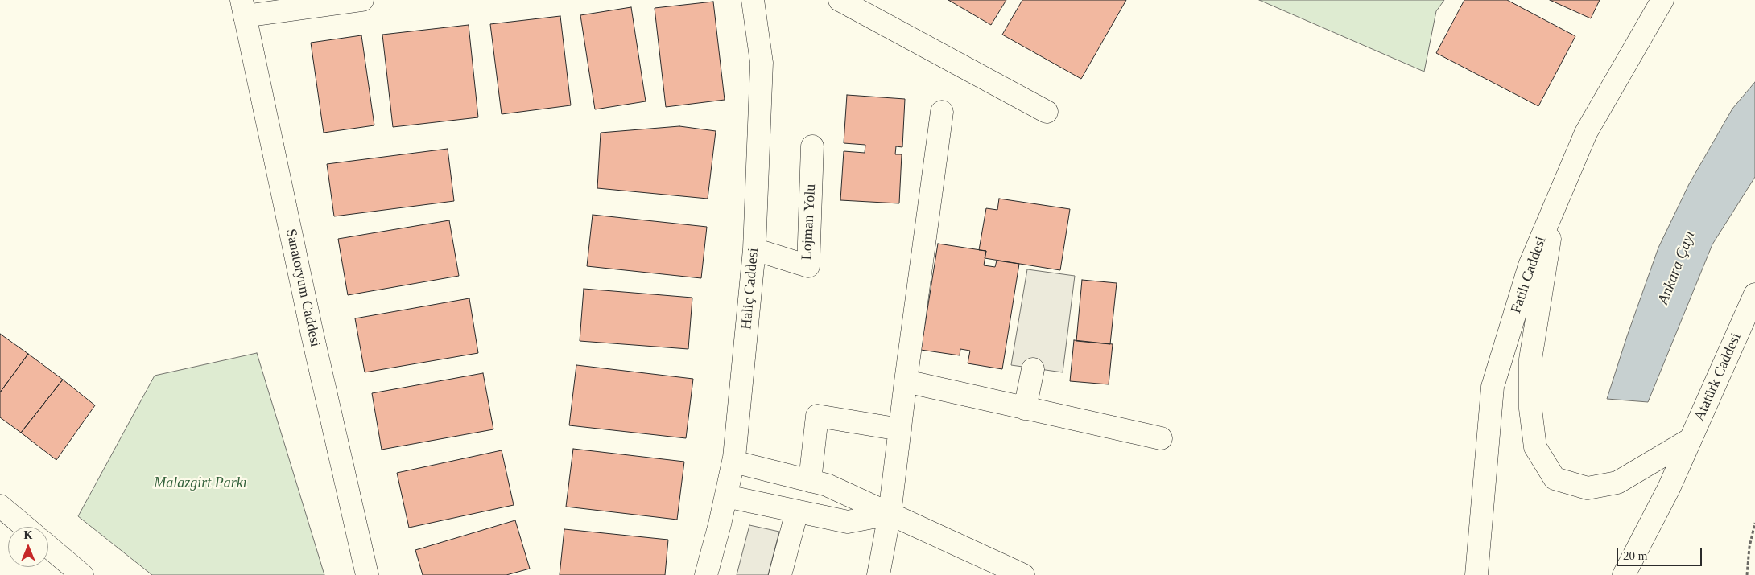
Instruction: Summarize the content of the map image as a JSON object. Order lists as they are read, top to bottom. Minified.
{"streets":{"street":["Lojman Yolu","Fatih Caddesi","Sanatoryum Caddesi","Haliç Caddesi","Atatürk Caddesi"]},"crossings":[["Lojman Yolu","Haliç Caddesi"]],"water":["Ankara Çayı"],"parks":["Malazgirt Parkı"],"scale_bar":"20 m","north":"top"}
